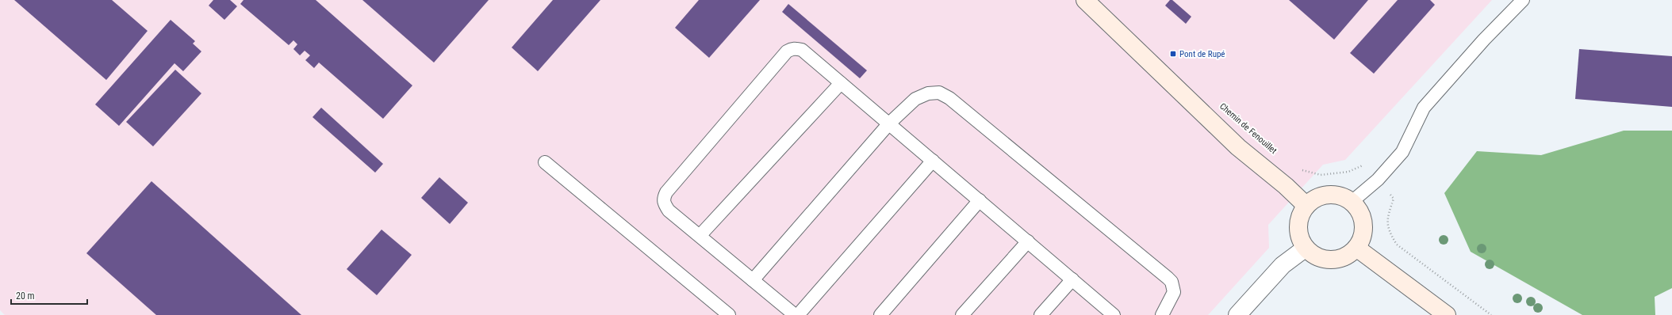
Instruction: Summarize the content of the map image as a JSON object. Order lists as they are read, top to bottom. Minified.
{"places":{"transit":["Pont de Rupé"]},"scale_bar":"20 m"}
